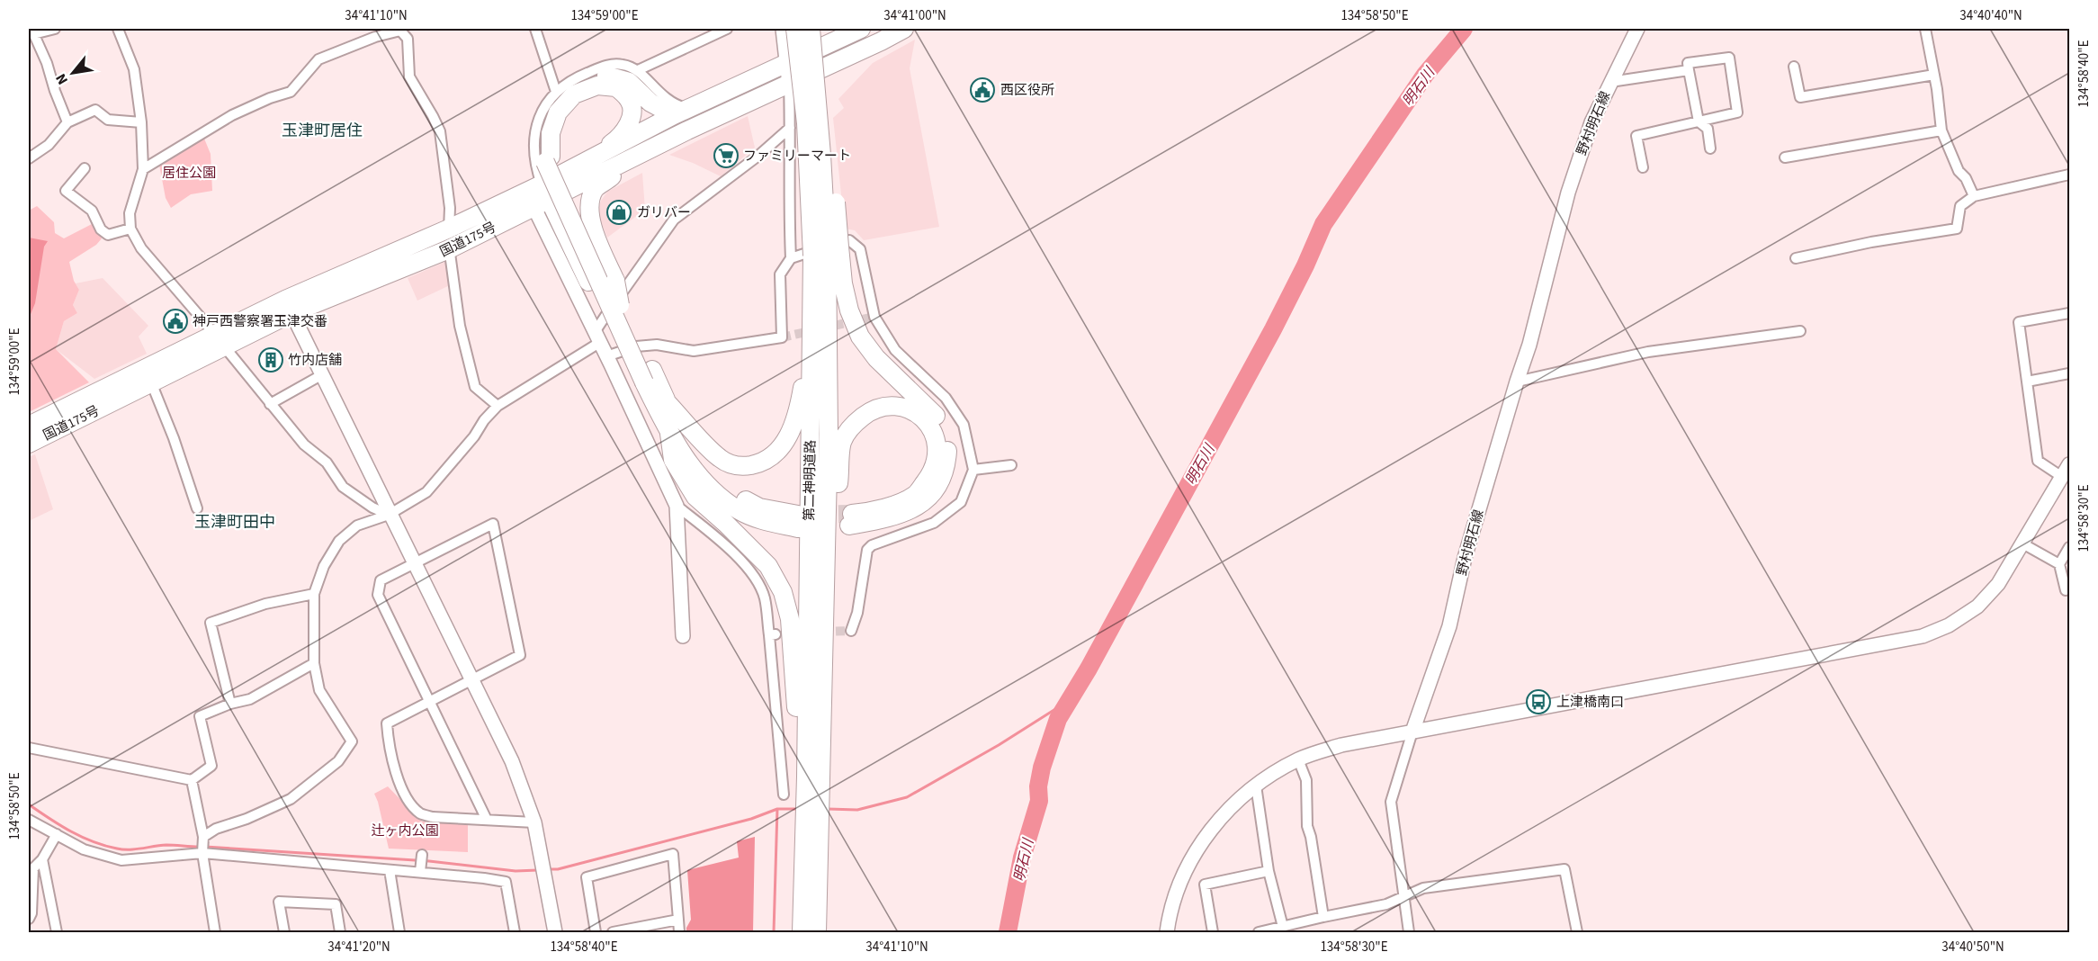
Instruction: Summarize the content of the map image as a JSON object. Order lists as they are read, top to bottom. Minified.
{"streets":{"highway":["国道175号","第二神明道路"],"street":["野村明石線"]},"districts":["玉津町居住","玉津町田中"],"water":["明石川"],"parks":["居住公園","辻ヶ内公園"],"places":{"public building":["西区役所","神戸西警察署玉津交番"],"supermarket":["ファミリーマート"],"shop":["ガリバー"],"building":["竹内店舗"],"bus stop":["上津橋南口"]},"north":"bottom left","coordinates":["34°41'10\"N","134°59'00\"E","34°41'00\"N","134°58'50\"E","34°40'40\"N","134°58'40\"E","134°58'30\"E","34°41'20\"N","34°40'50\"N"]}
